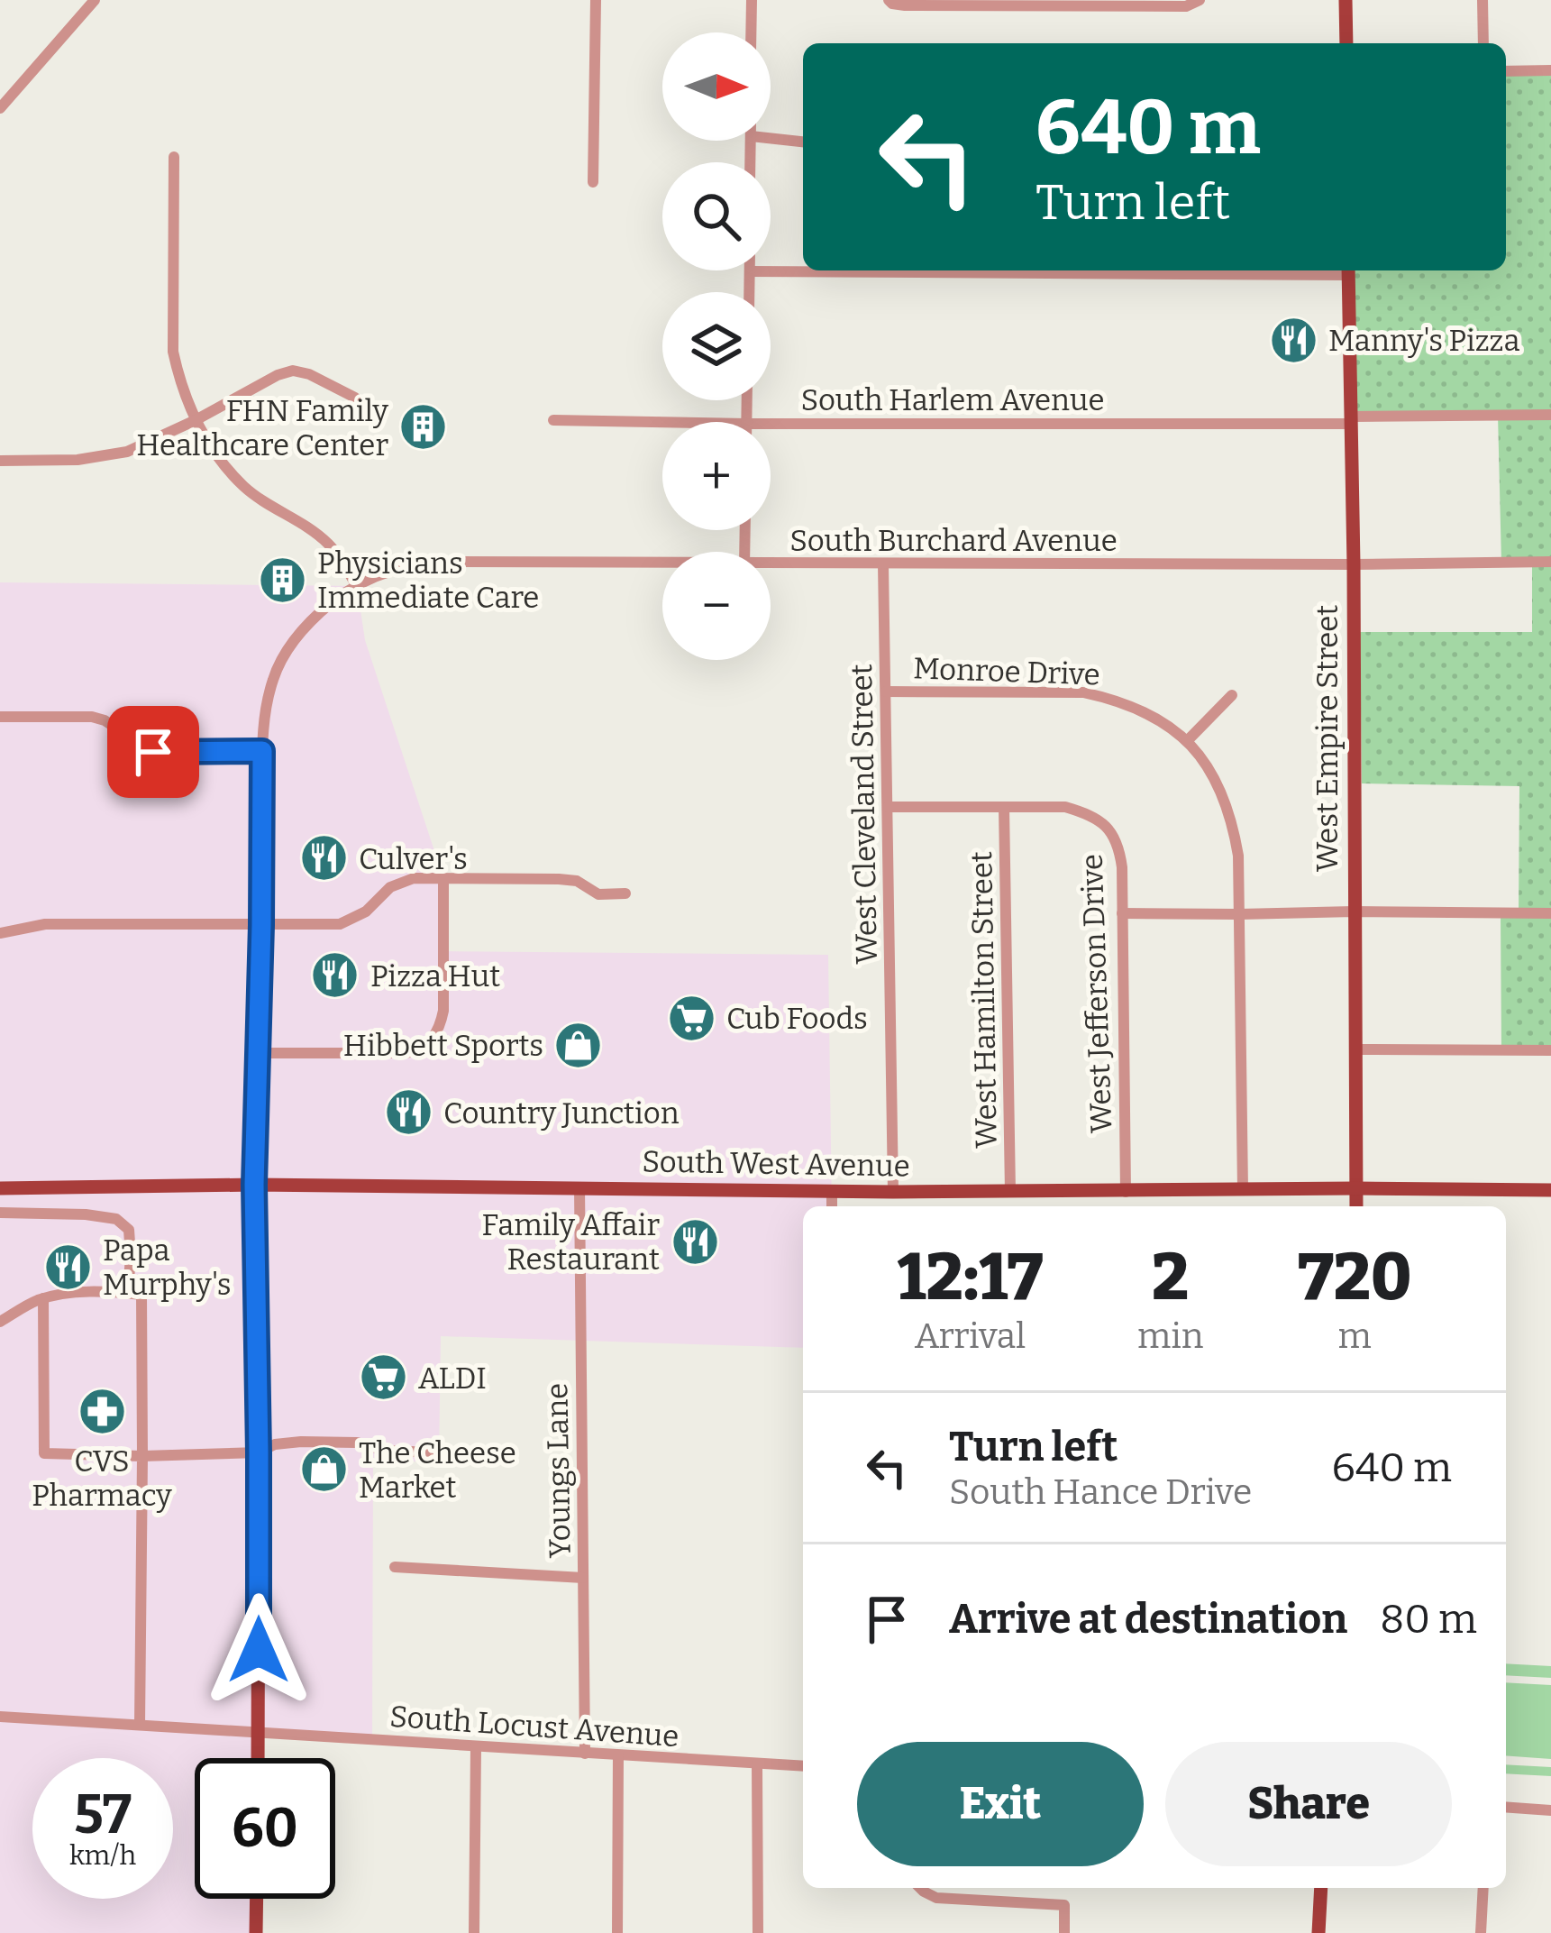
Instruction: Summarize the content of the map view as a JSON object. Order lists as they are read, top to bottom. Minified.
{"streets":{"main road":["West Empire Street","South West Avenue"],"street":["South Harlem Avenue","South Burchard Avenue","Monroe Drive","West Cleveland Street","West Jefferson Drive","West Hamilton Street","Youngs Lane","South Locust Avenue"]},"crossings":[["South Harlem Avenue","West Empire Street"],["South Burchard Avenue","West Empire Street"],["South Burchard Avenue","West Cleveland Street"],["Monroe Drive","West Cleveland Street"],["Monroe Drive","South West Avenue"],["West Empire Street","South West Avenue"],["West Cleveland Street","West Jefferson Drive"],["West Cleveland Street","South West Avenue"],["West Jefferson Drive","West Hamilton Street"],["West Jefferson Drive","South West Avenue"],["West Hamilton Street","South West Avenue"],["South West Avenue","Youngs Lane"],["Youngs Lane","South Locust Avenue"]],"places":{"restaurant":["Manny's Pizza","Culver's","Pizza Hut","Country Junction","Family Affair Restaurant","Papa Murphy's"],"building":["FHN Family Healthcare Center","Physicians Immediate Care"],"supermarket":["Cub Foods","ALDI"],"shop":["Hibbett Sports","The Cheese Market"],"pharmacy":["CVS Pharmacy"]},"north":"right","page":{"map_buttons":["+","−"],"turn":["640 m","Turn left"],"eta":["12:17","Arrival","2","min","720","m"],"list":[{"name":"Turn left","note":"South Hance Drive","value":"640 m"},{"name":"Arrive at destination","value":"80 m"}],"buttons":["Exit","Share"],"speed":"57 km/h","limit":"60"}}
